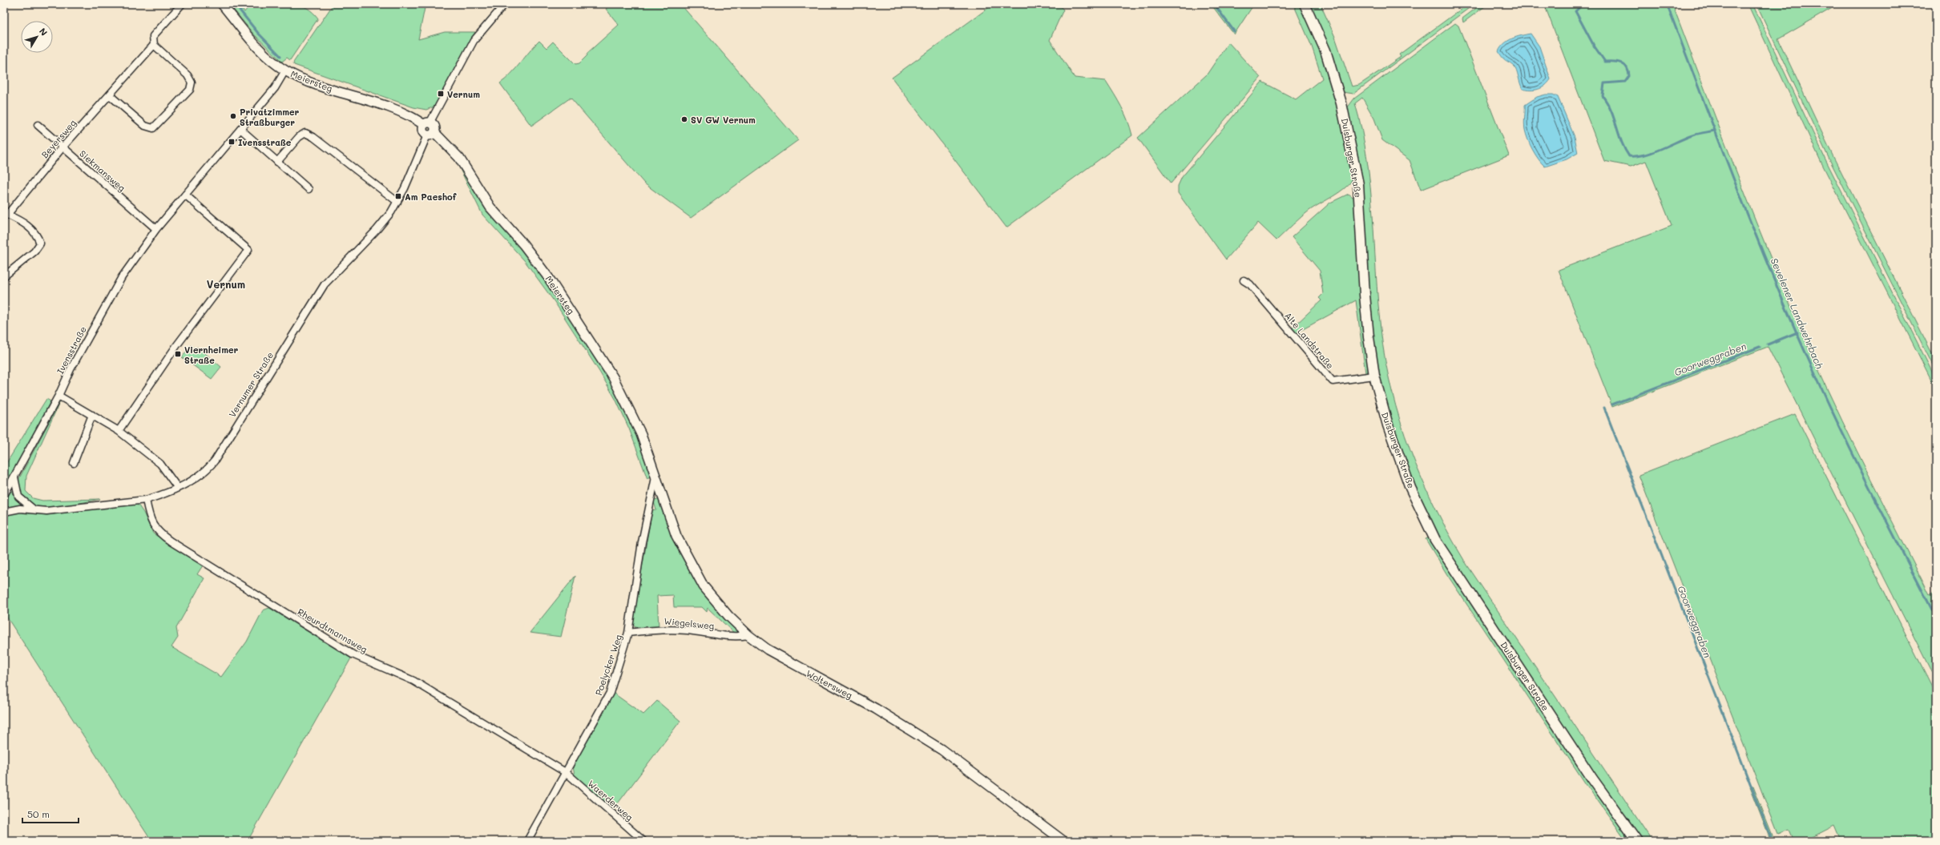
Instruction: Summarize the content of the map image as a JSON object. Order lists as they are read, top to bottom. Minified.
{"streets":{"main road":["Duisburger Straße"],"street":["Meiersteg","Beyersweg","Siekmansweg","Alte Landstraße","Ivensstraße","Vernumer Straße","Wiegelsweg","Rheurdtmannsweg","Poelycker Weg","Woltersweg","Waerderweg"]},"crossings":[["Meiersteg","Ivensstraße"],["Meiersteg","Vernumer Straße"],["Meiersteg","Poelycker Weg"],["Meiersteg","Woltersweg"],["Beyersweg","Siekmansweg"],["Duisburger Straße","Alte Landstraße"],["Siekmansweg","Ivensstraße"],["Vernumer Straße","Rheurdtmannsweg"],["Wiegelsweg","Poelycker Weg"],["Wiegelsweg","Woltersweg"],["Rheurdtmannsweg","Poelycker Weg"],["Rheurdtmannsweg","Waerderweg"],["Poelycker Weg","Woltersweg"],["Poelycker Weg","Waerderweg"]],"districts":["Vernum"],"water":["Sevelener Landwehrbach","Goorweggraben"],"places":{"transit":["Vernum","Ivensstraße","Am Paeshof","Viernheimer Straße"],"other":["Privatzimmer Straßburger","SV GW Vernum"]},"scale_bar":"50 m","north":"top right"}
